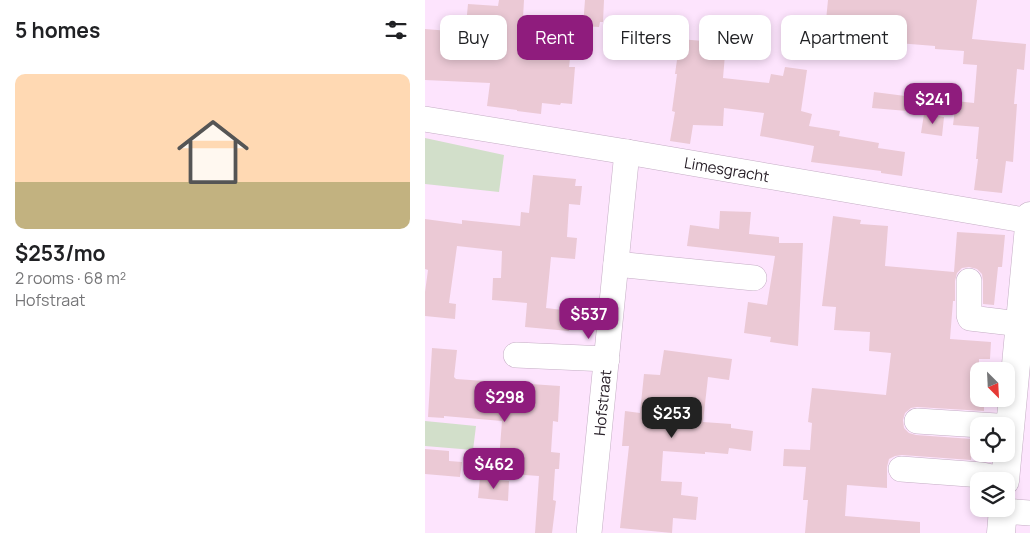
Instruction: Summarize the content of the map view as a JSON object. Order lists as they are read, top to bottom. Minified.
{"streets":{"street":["Limesgracht","Hofstraat"]},"crossings":[["Limesgracht","Hofstraat"]],"north":"bottom right","page":{"heading":"5 homes","chip":["Buy","Rent","Filters","New","Apartment"],"list":[{"name":"$253/mo","note":"2 rooms · 68 m² · Hofstraat"}],"price":["$241","$537","$298","$253","$462"]}}
